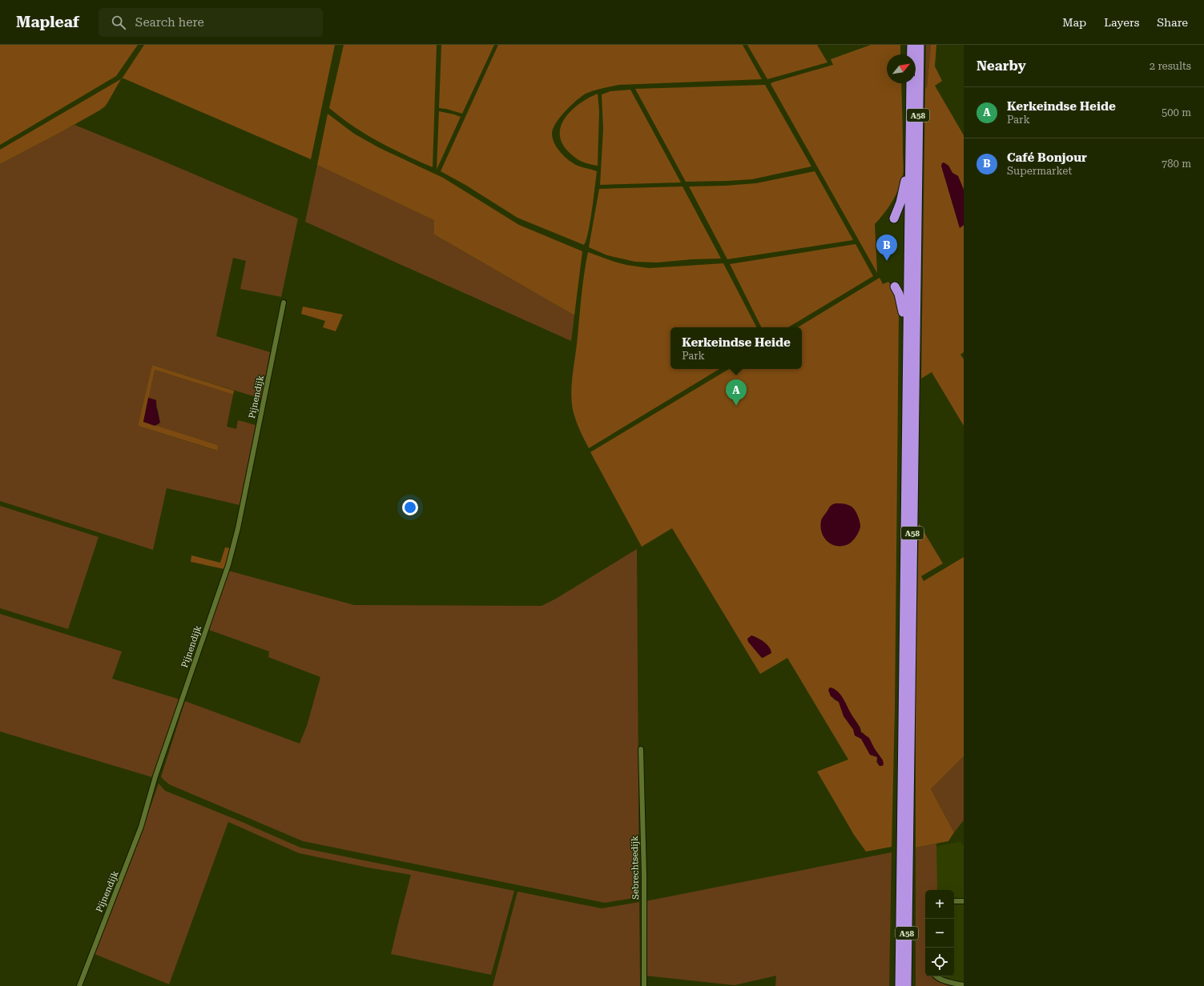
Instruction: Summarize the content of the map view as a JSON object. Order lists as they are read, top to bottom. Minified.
{"streets":{"highway":["A58"],"street":["Pijnendijk","Sebrechtsedijk"]},"north":"top right","page":{"header":"Mapleaf","search":"Search here","nav":["Map","Layers","Share"],"heading":["Nearby","2 results"],"list":[{"mark":"A","name":"Kerkeindse Heide","note":"Park","value":"500 m"},{"mark":"B","name":"Café Bonjour","note":"Supermarket","value":"780 m"}],"pins":["B","A"],"popup":["Kerkeindse Heide","Park"],"map_buttons":["+","−"]}}
